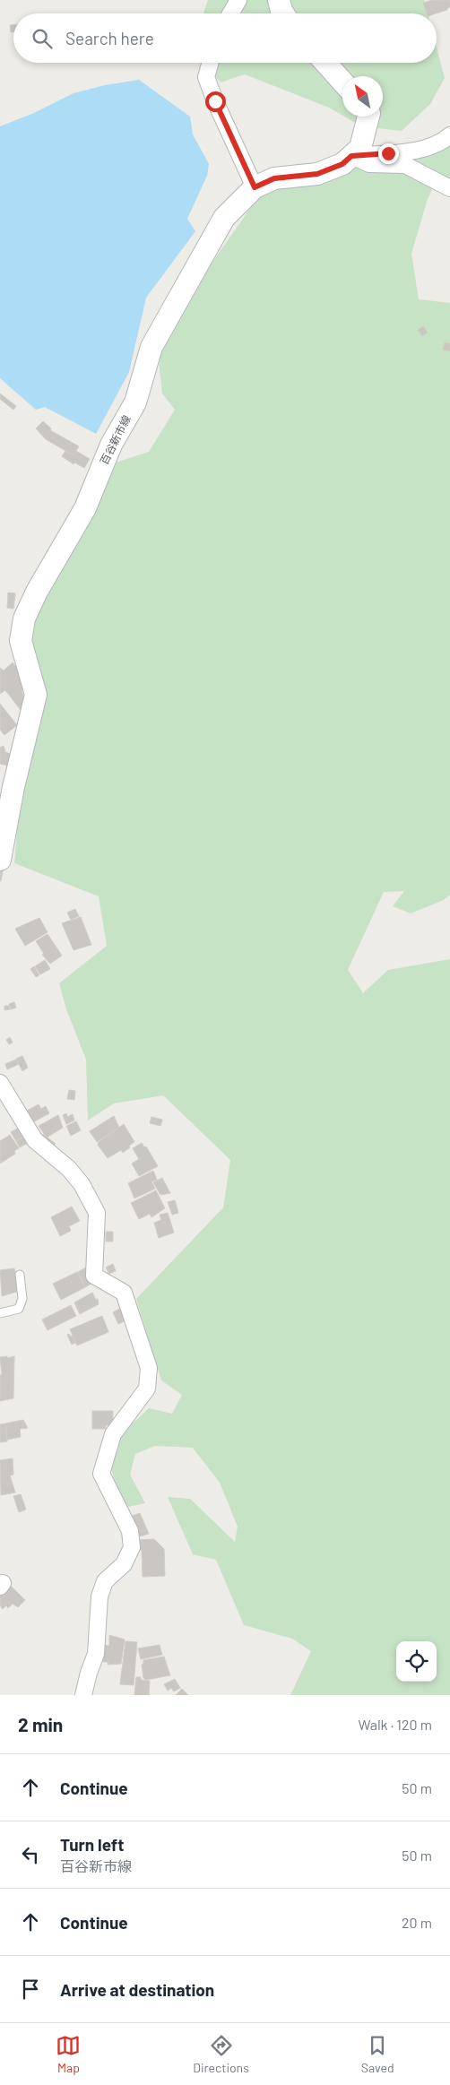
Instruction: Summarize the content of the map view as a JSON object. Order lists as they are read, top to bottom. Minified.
{"streets":{"main road":["百谷新市線"]},"north":"top left","page":{"search":"Search here","heading":["2 min","Walk · 120 m"],"list":[["Continue","50 m"],["Turn left","百谷新市線","50 m"],["Continue","20 m"],"Arrive at destination"],"nav":["Map","Directions","Saved"]}}
